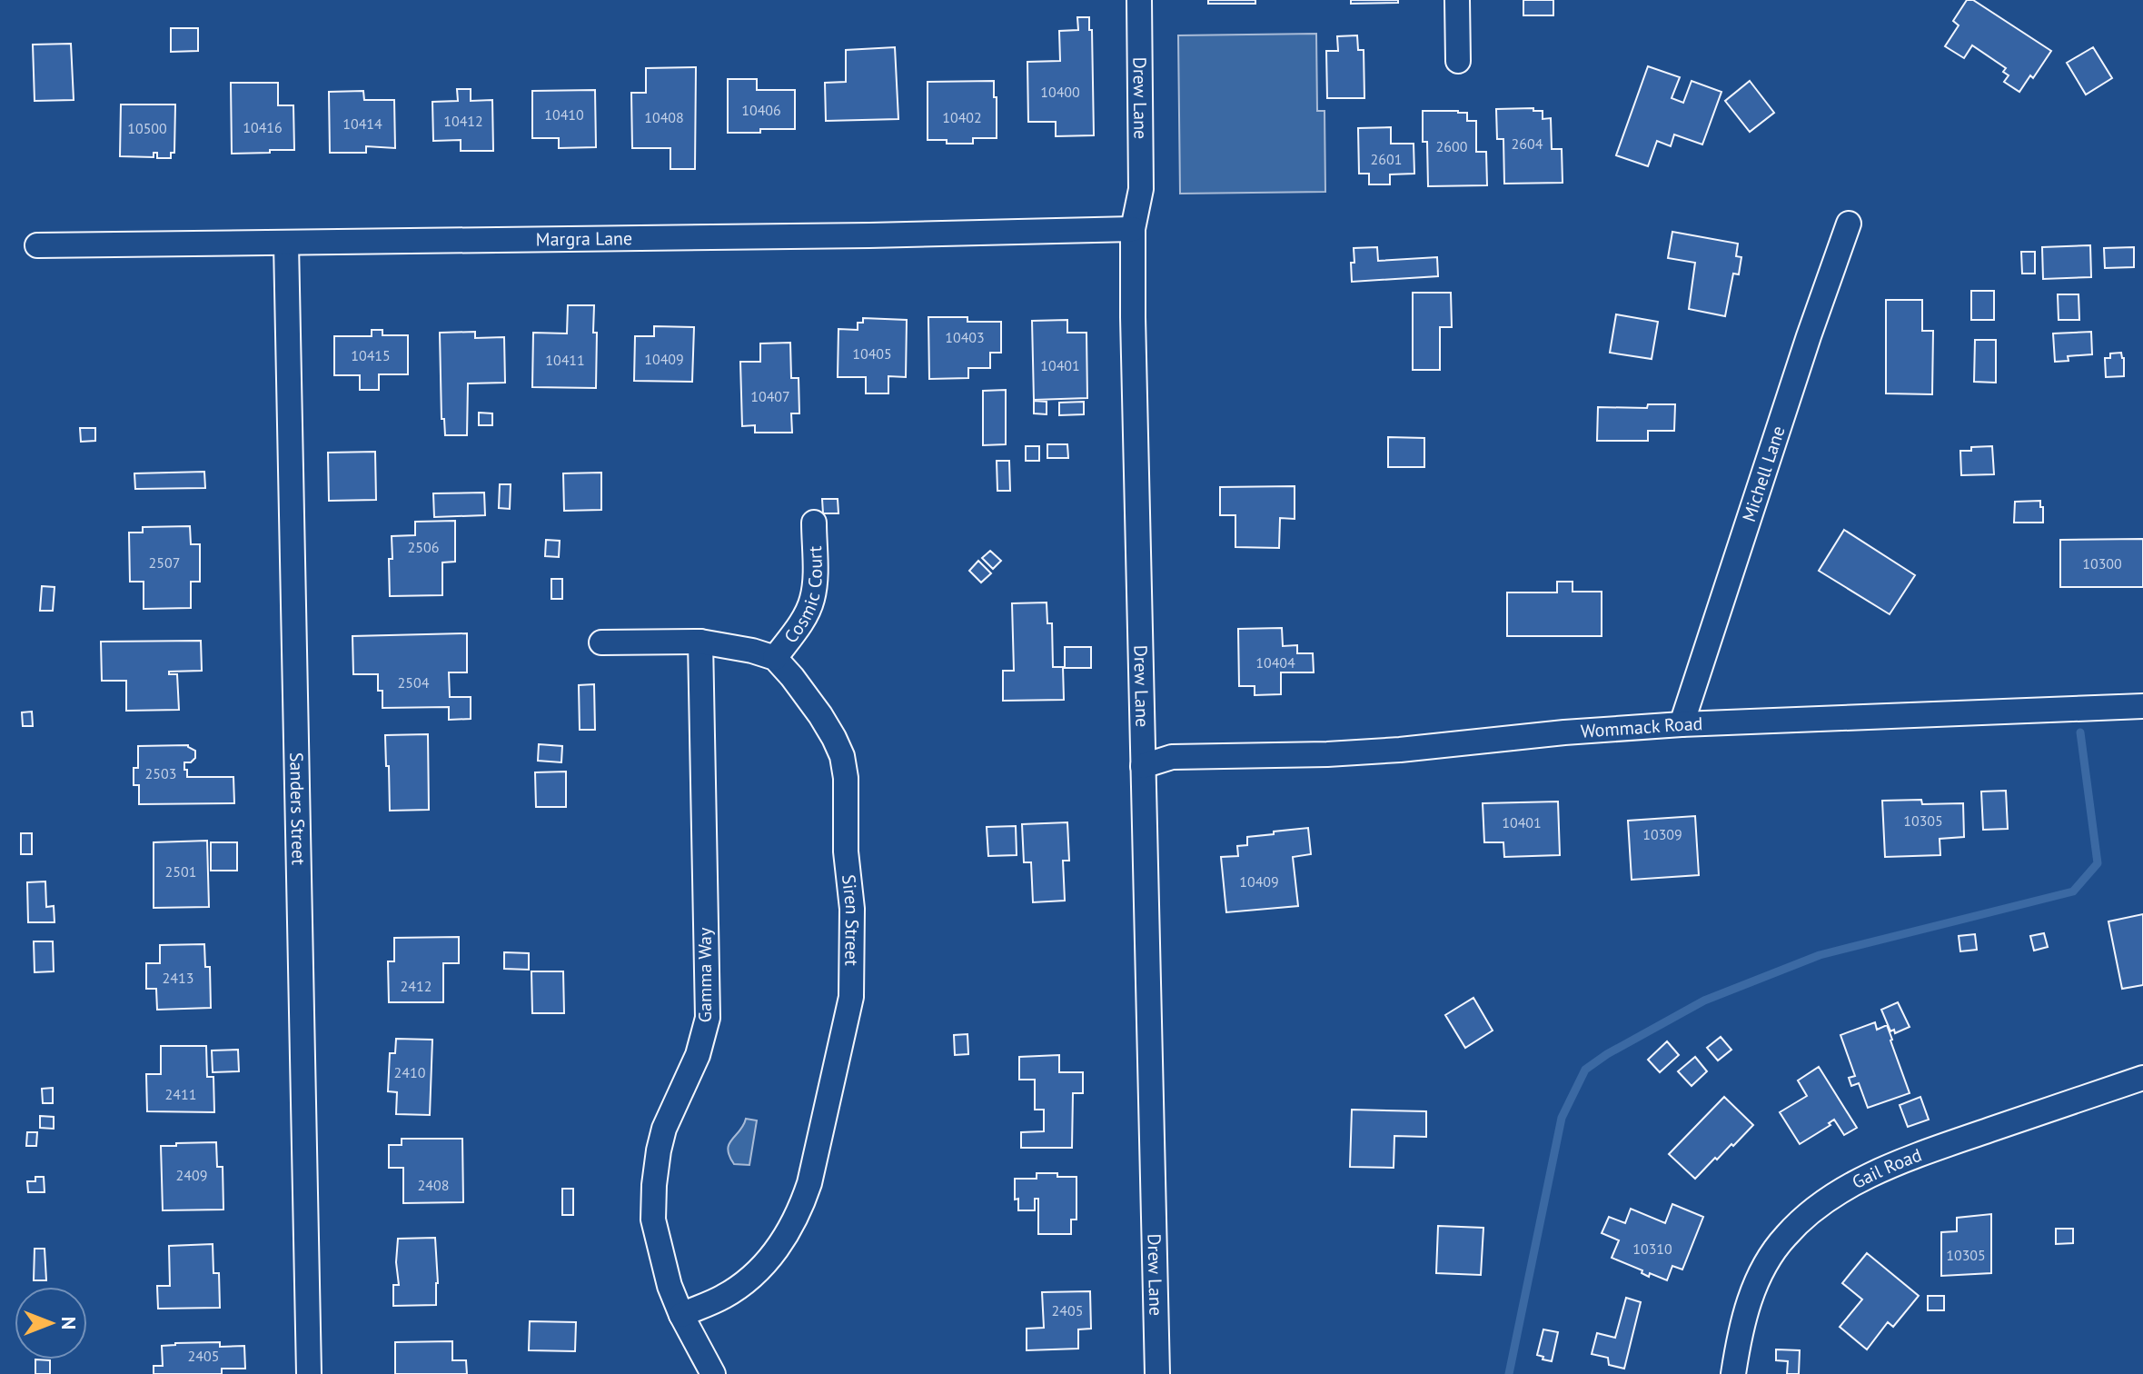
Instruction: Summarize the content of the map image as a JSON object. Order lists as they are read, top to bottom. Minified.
{"streets":{"street":["Drew Lane","Margra Lane","Michell Lane","Cosmic Court","Wommack Road","Sanders Street","Siren Street","Gamma Way","Gail Road"]},"crossings":[["Drew Lane","Margra Lane"],["Drew Lane","Wommack Road"],["Margra Lane","Sanders Street"],["Michell Lane","Wommack Road"],["Cosmic Court","Siren Street"],["Siren Street","Gamma Way"]],"house_numbers":["10400","10406","10410","10408","10402","10412","10414","10416","10500","2604","2600","2601","10403","10405","10415","10409","10411","10401","10407","2506","2507","10300","10404","2504","2503","10305","10401","10309","2501","10409","2413","2412","2410","2411","2409","2408","10310","10305","2405","2405"],"north":"right"}
